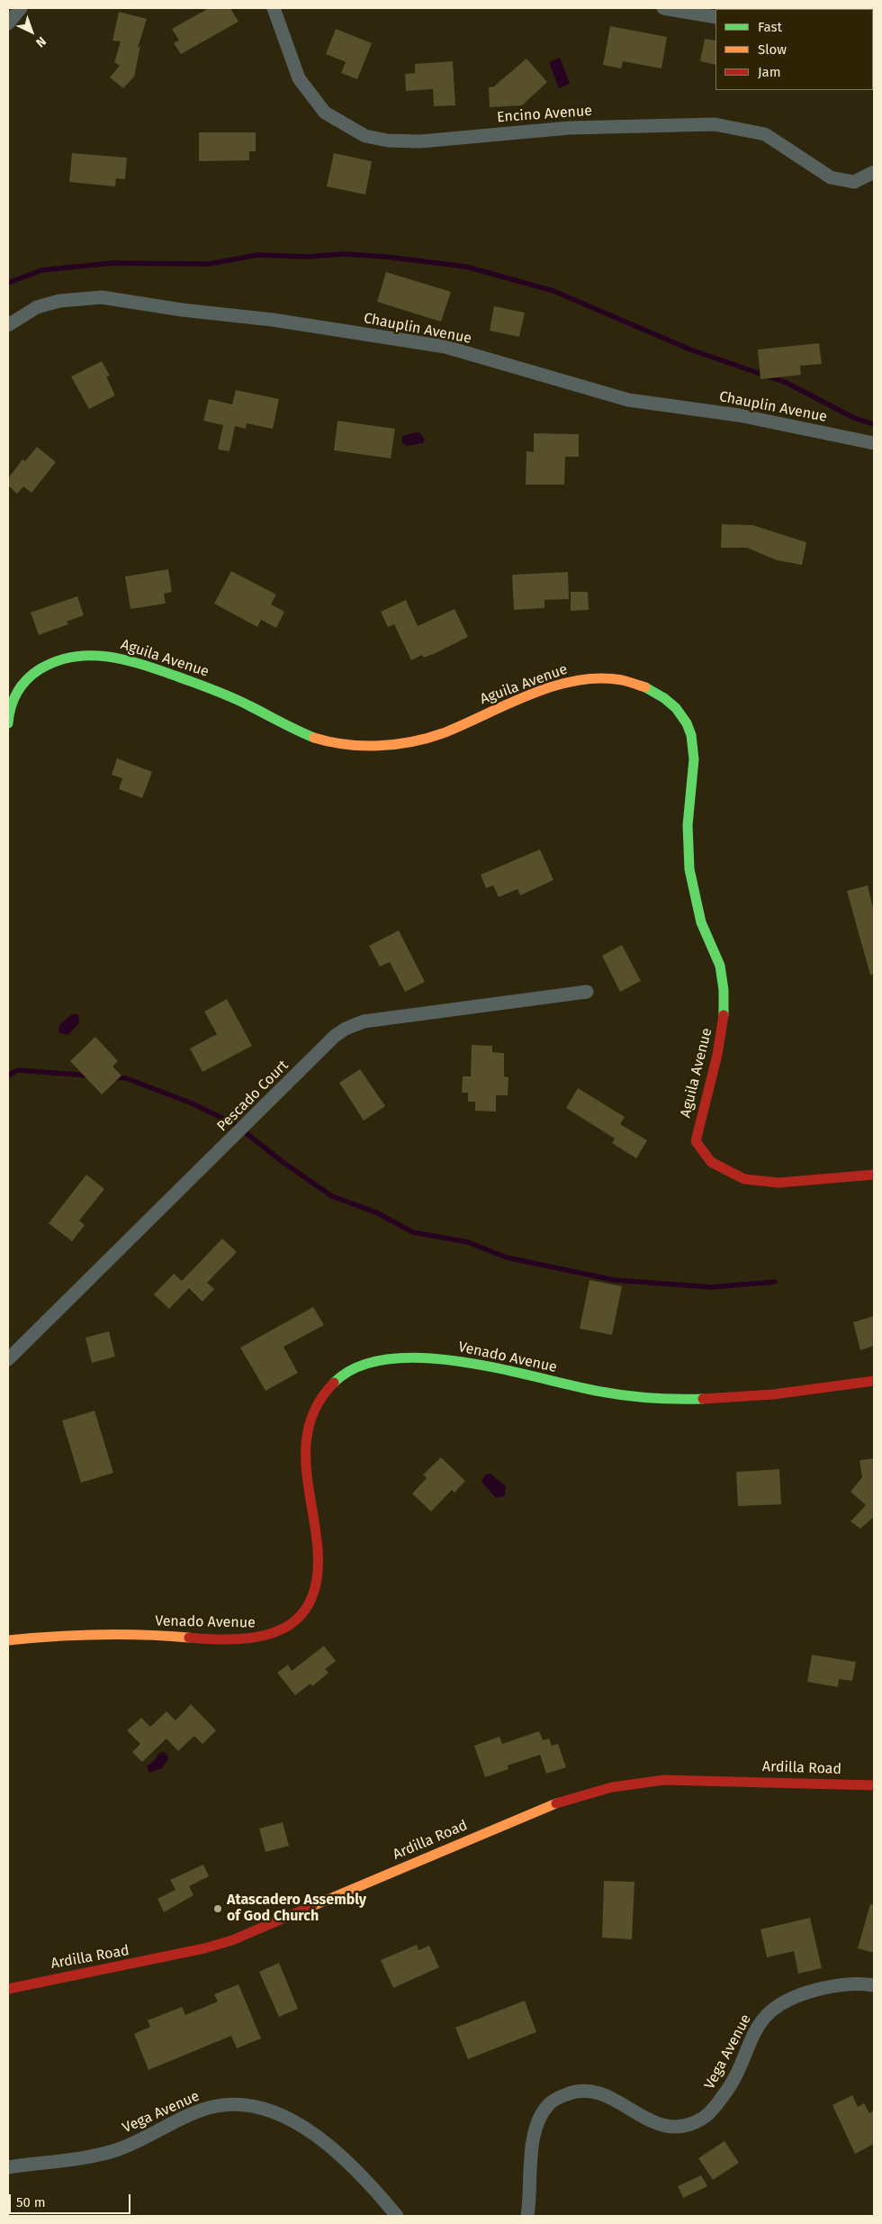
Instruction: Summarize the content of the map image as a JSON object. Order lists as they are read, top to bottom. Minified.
{"streets":{"street":["Encino Avenue","Chauplin Avenue","Aguila Avenue","Pescado Court","Venado Avenue","Ardilla Road","Vega Avenue"]},"places":["Atascadero Assembly of God Church"],"legend":["Fast","Slow","Jam"],"scale_bar":"50 m","north":"bottom right"}
